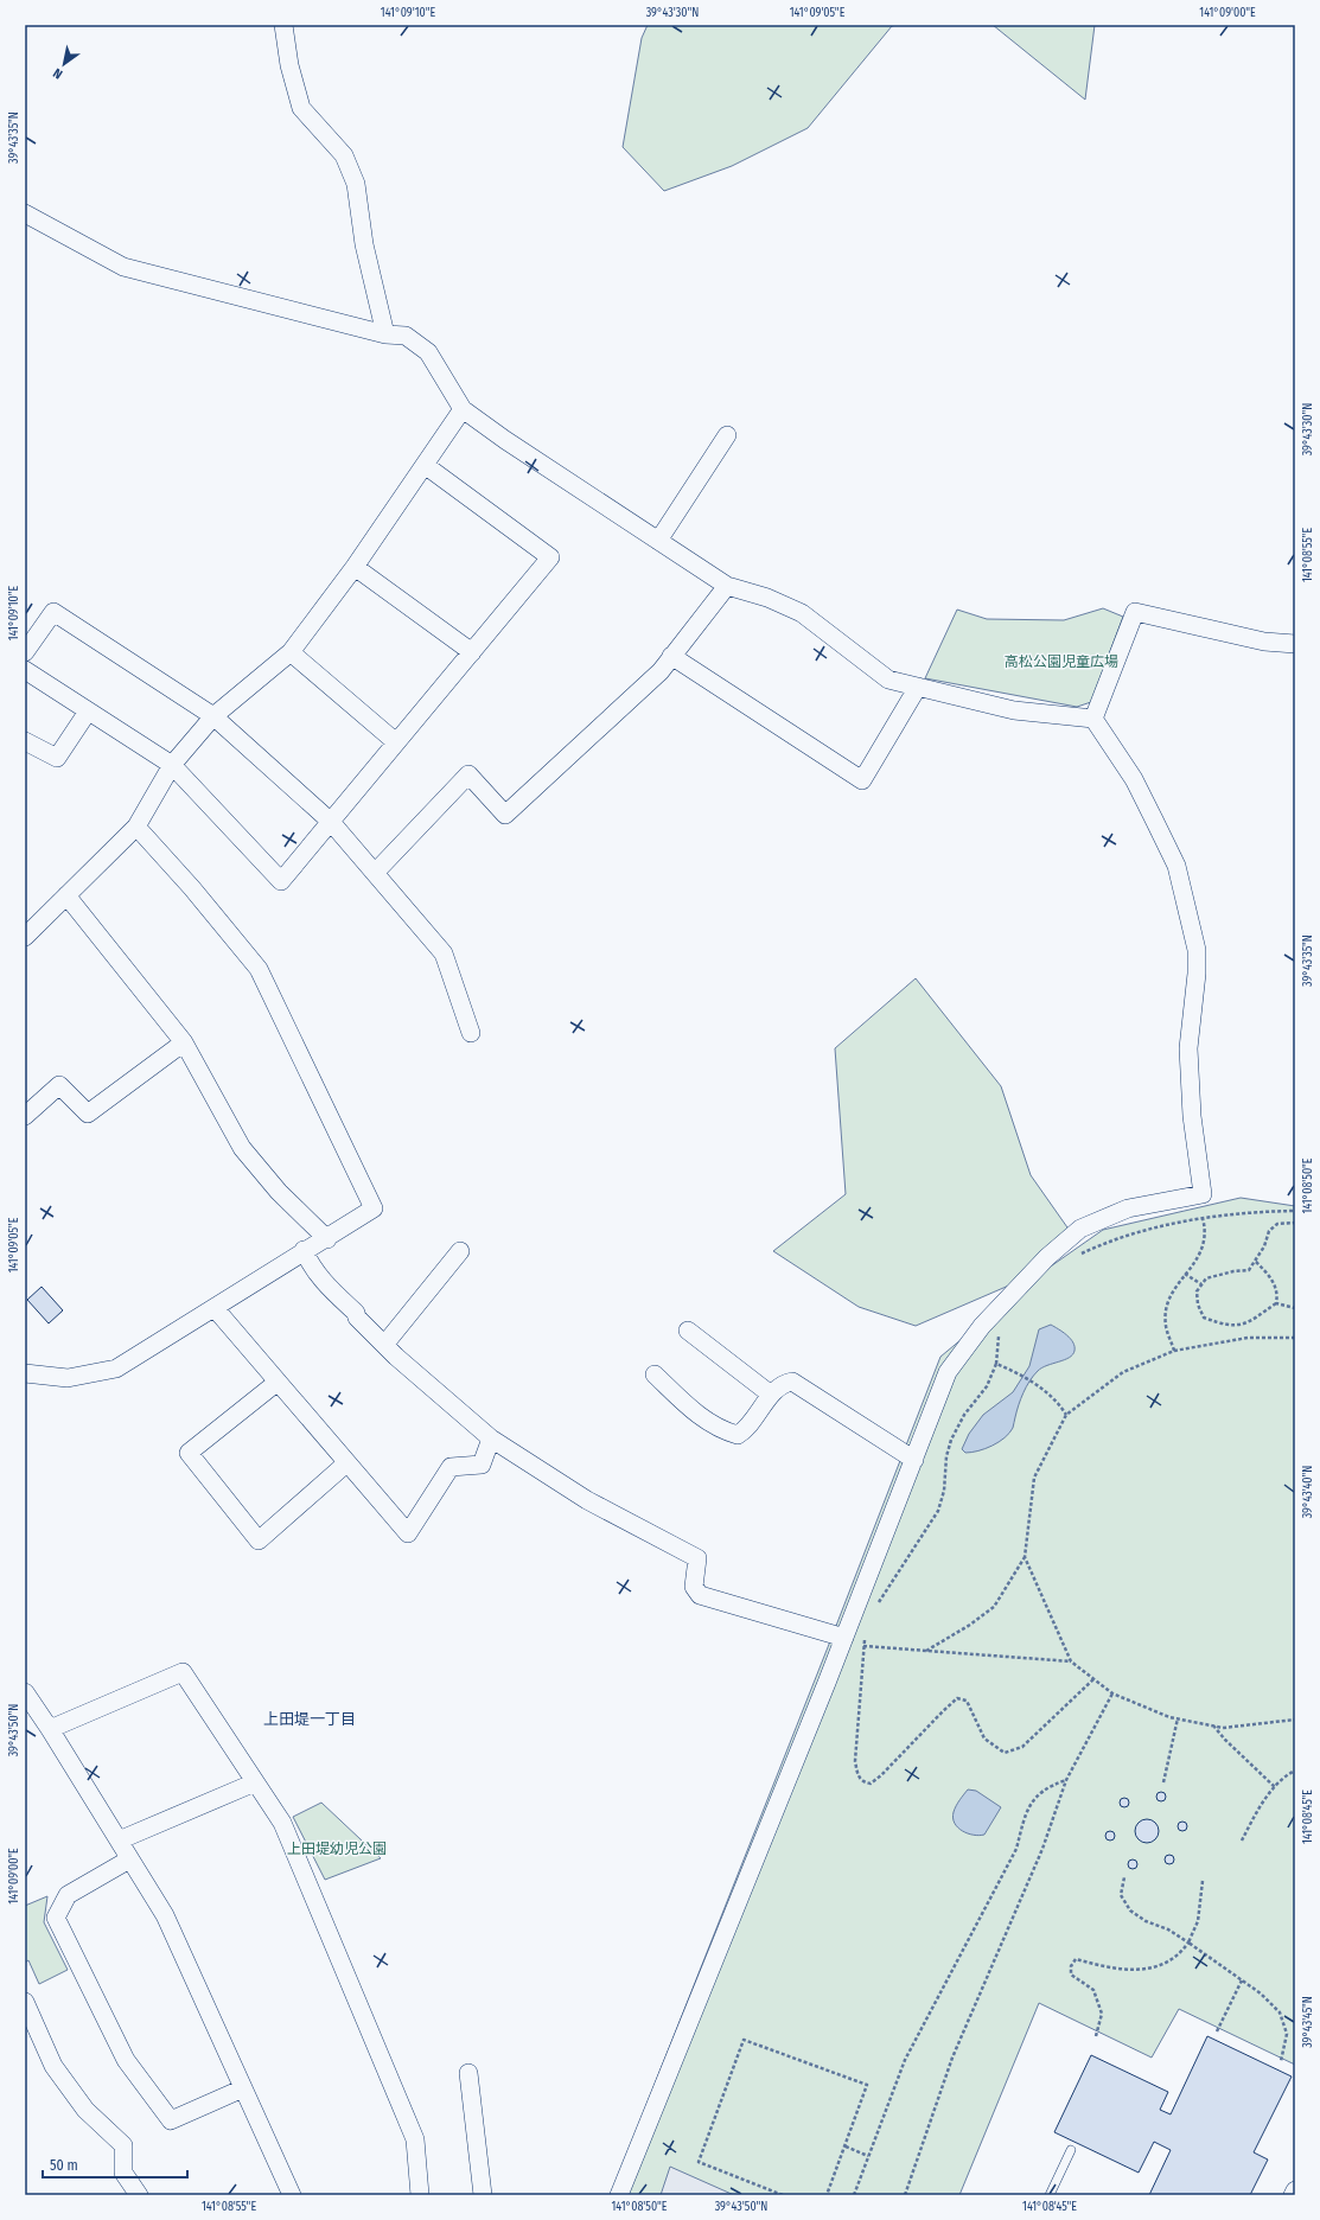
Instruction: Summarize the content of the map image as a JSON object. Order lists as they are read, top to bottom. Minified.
{"districts":["上田堤一丁目"],"parks":["高松公園児童広場","上田堤幼児公園"],"scale_bar":"50 m","north":"bottom left","coordinates":["141°09'10\"E","39°43'30\"N","141°09'05\"E","141°09'00\"E","39°43'35\"N","141°08'55\"E","141°08'50\"E","39°43'40\"N","39°43'50\"N","141°08'45\"E","39°43'45\"N"]}
